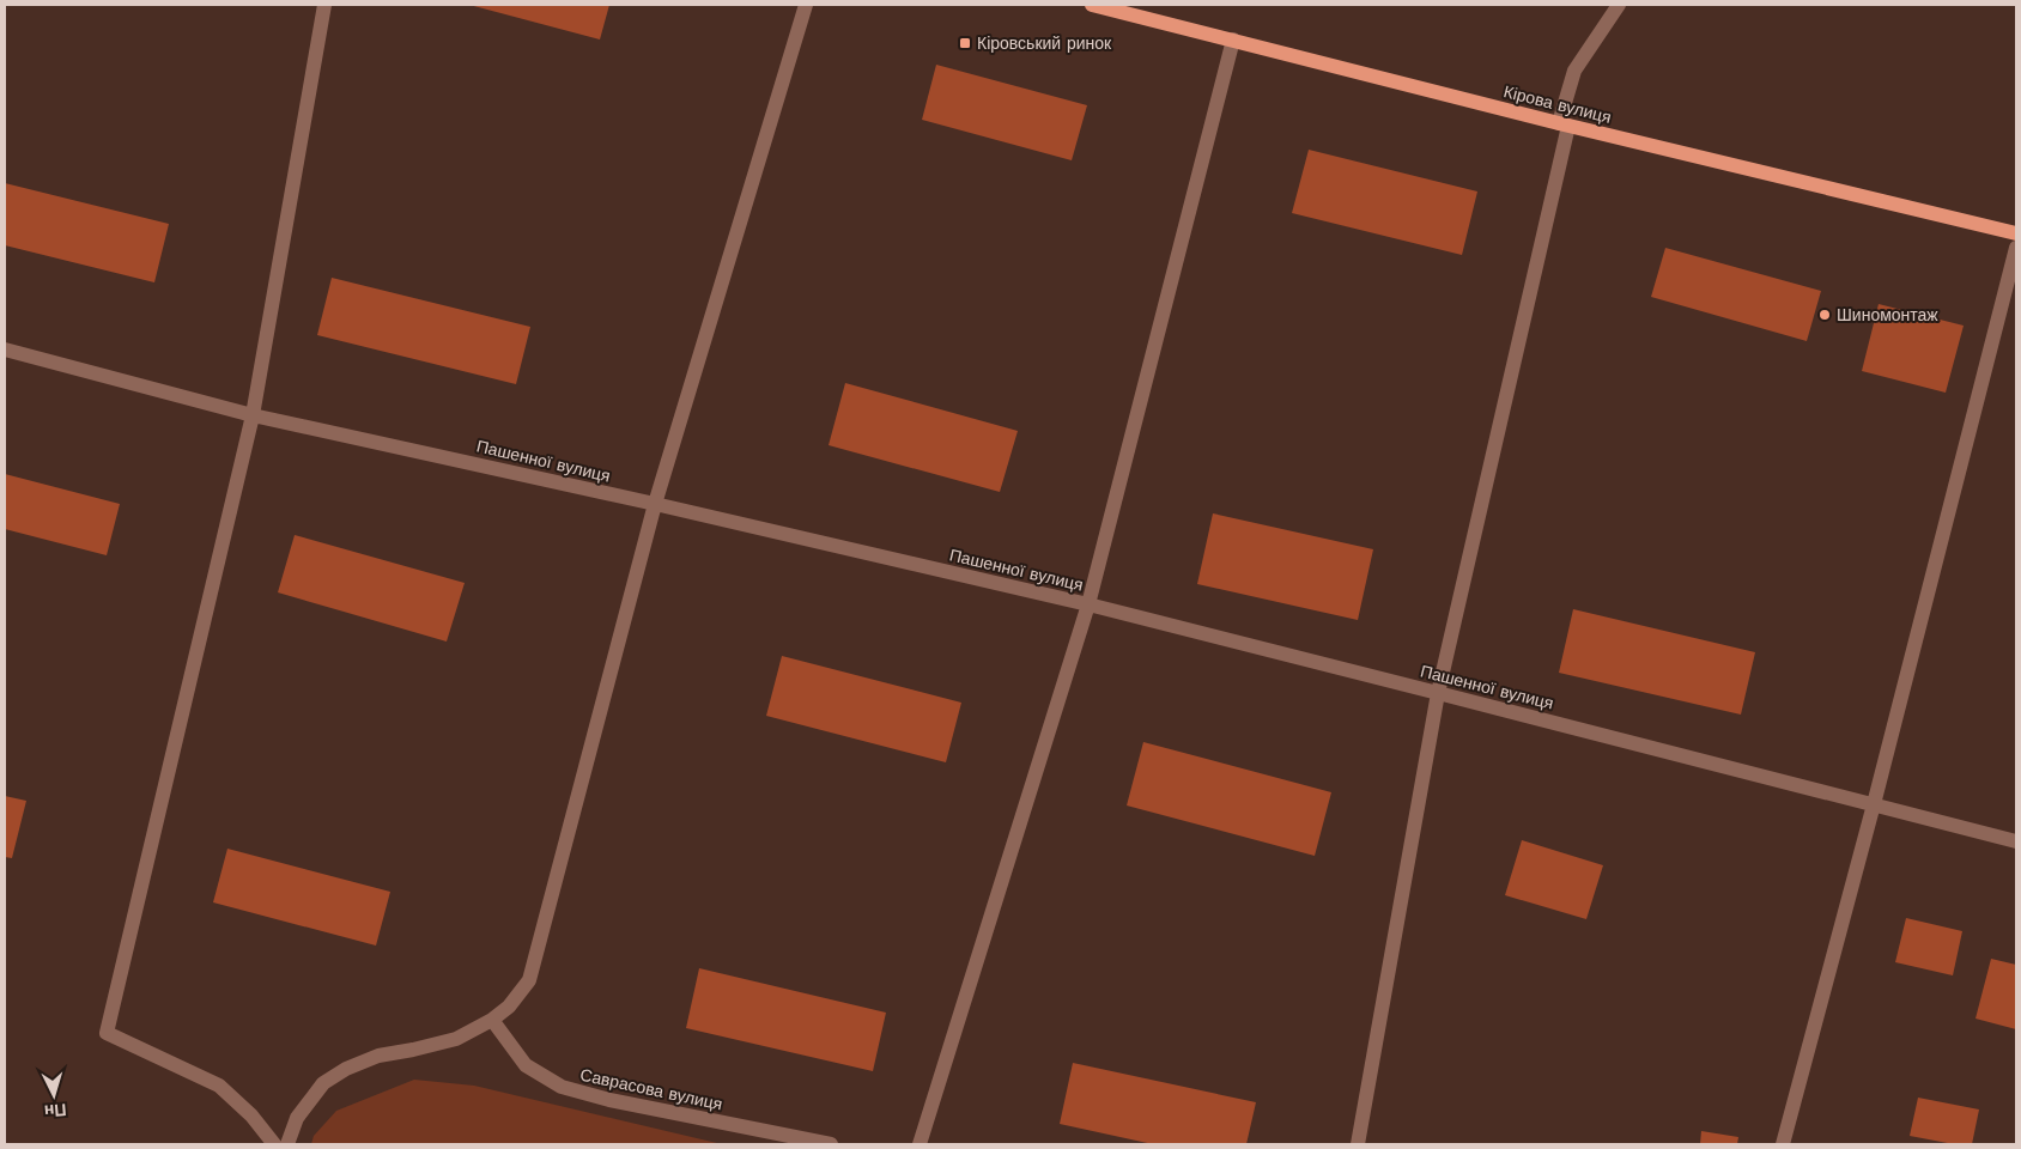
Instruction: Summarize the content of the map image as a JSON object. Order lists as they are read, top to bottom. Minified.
{"streets":{"main road":["Кірова вулиця"],"street":["Пашенної вулиця","Саврасова вулиця"]},"places":{"transit":["Кіровський ринок"],"other":["Шиномонтаж"]},"north":"bottom"}
